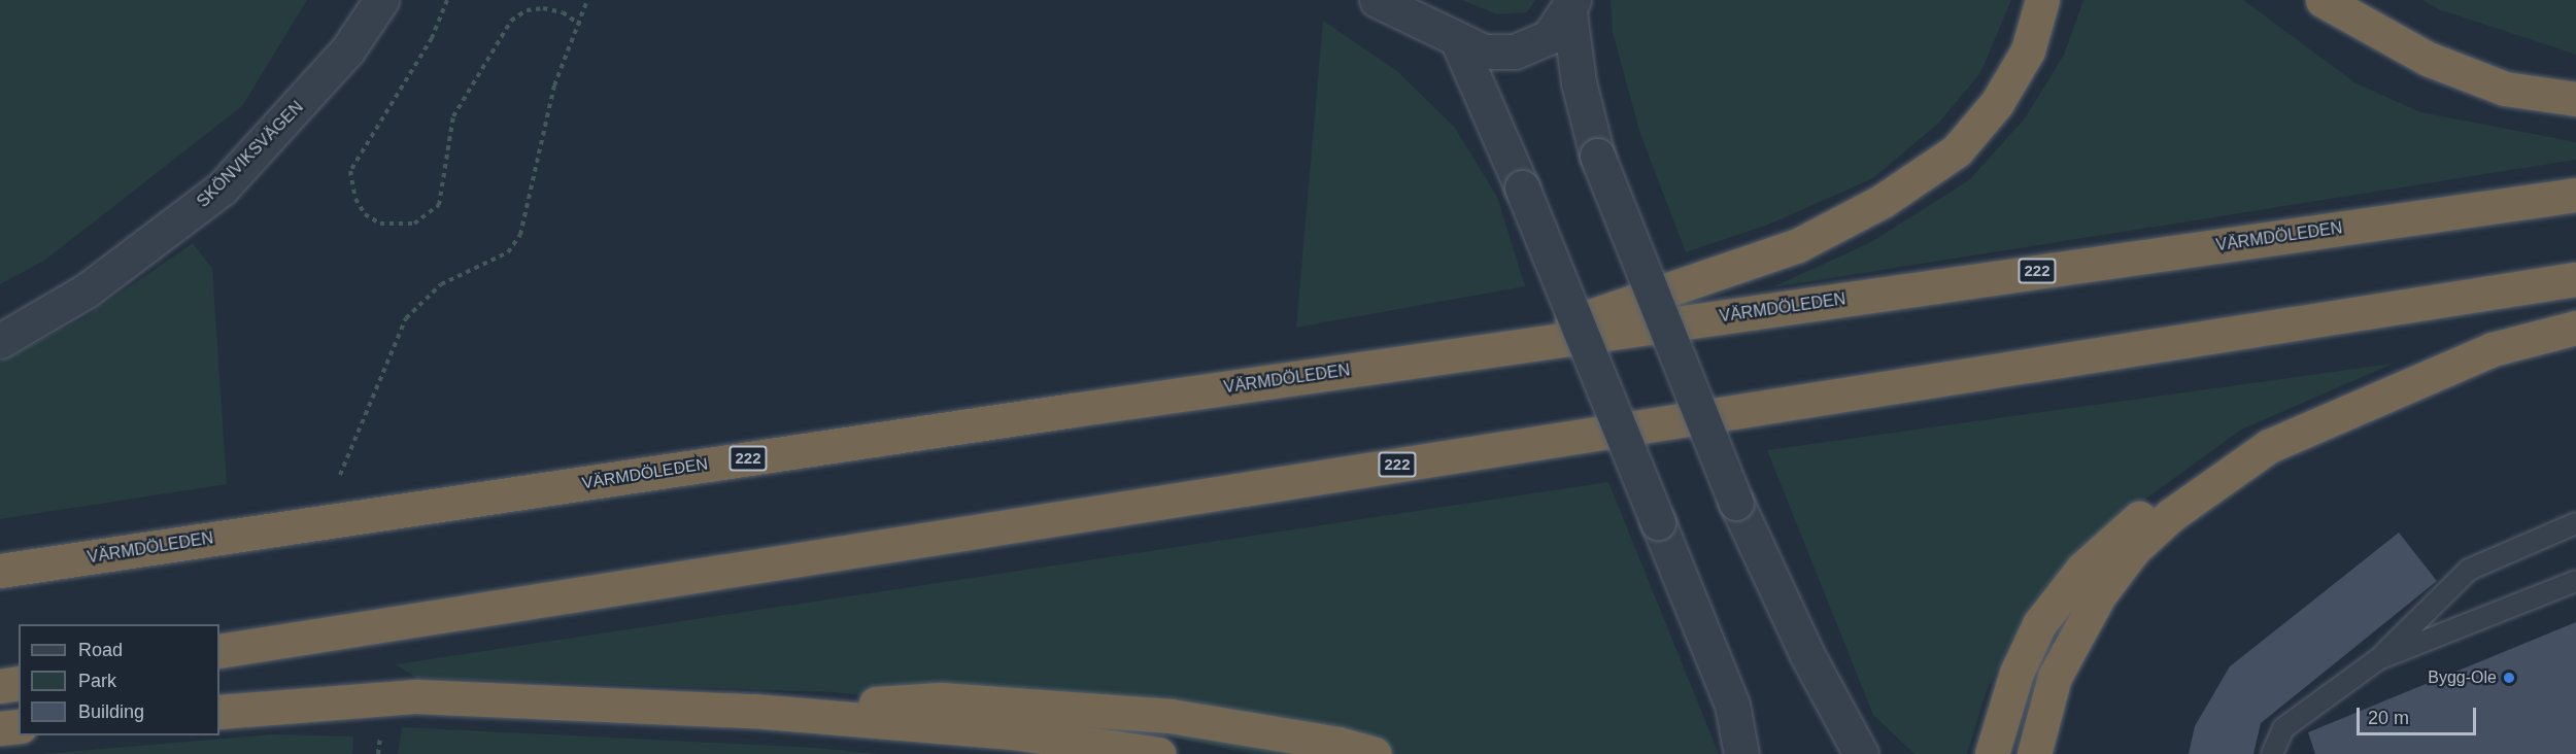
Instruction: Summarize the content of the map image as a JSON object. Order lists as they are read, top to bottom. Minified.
{"streets":{"highway":["VÄRMDÖLEDEN","222"],"street":["SKÖNVIKSVÄGEN"]},"places":["Bygg-Ole"],"legend":["Road","Park","Building"],"scale_bar":"20 m"}
